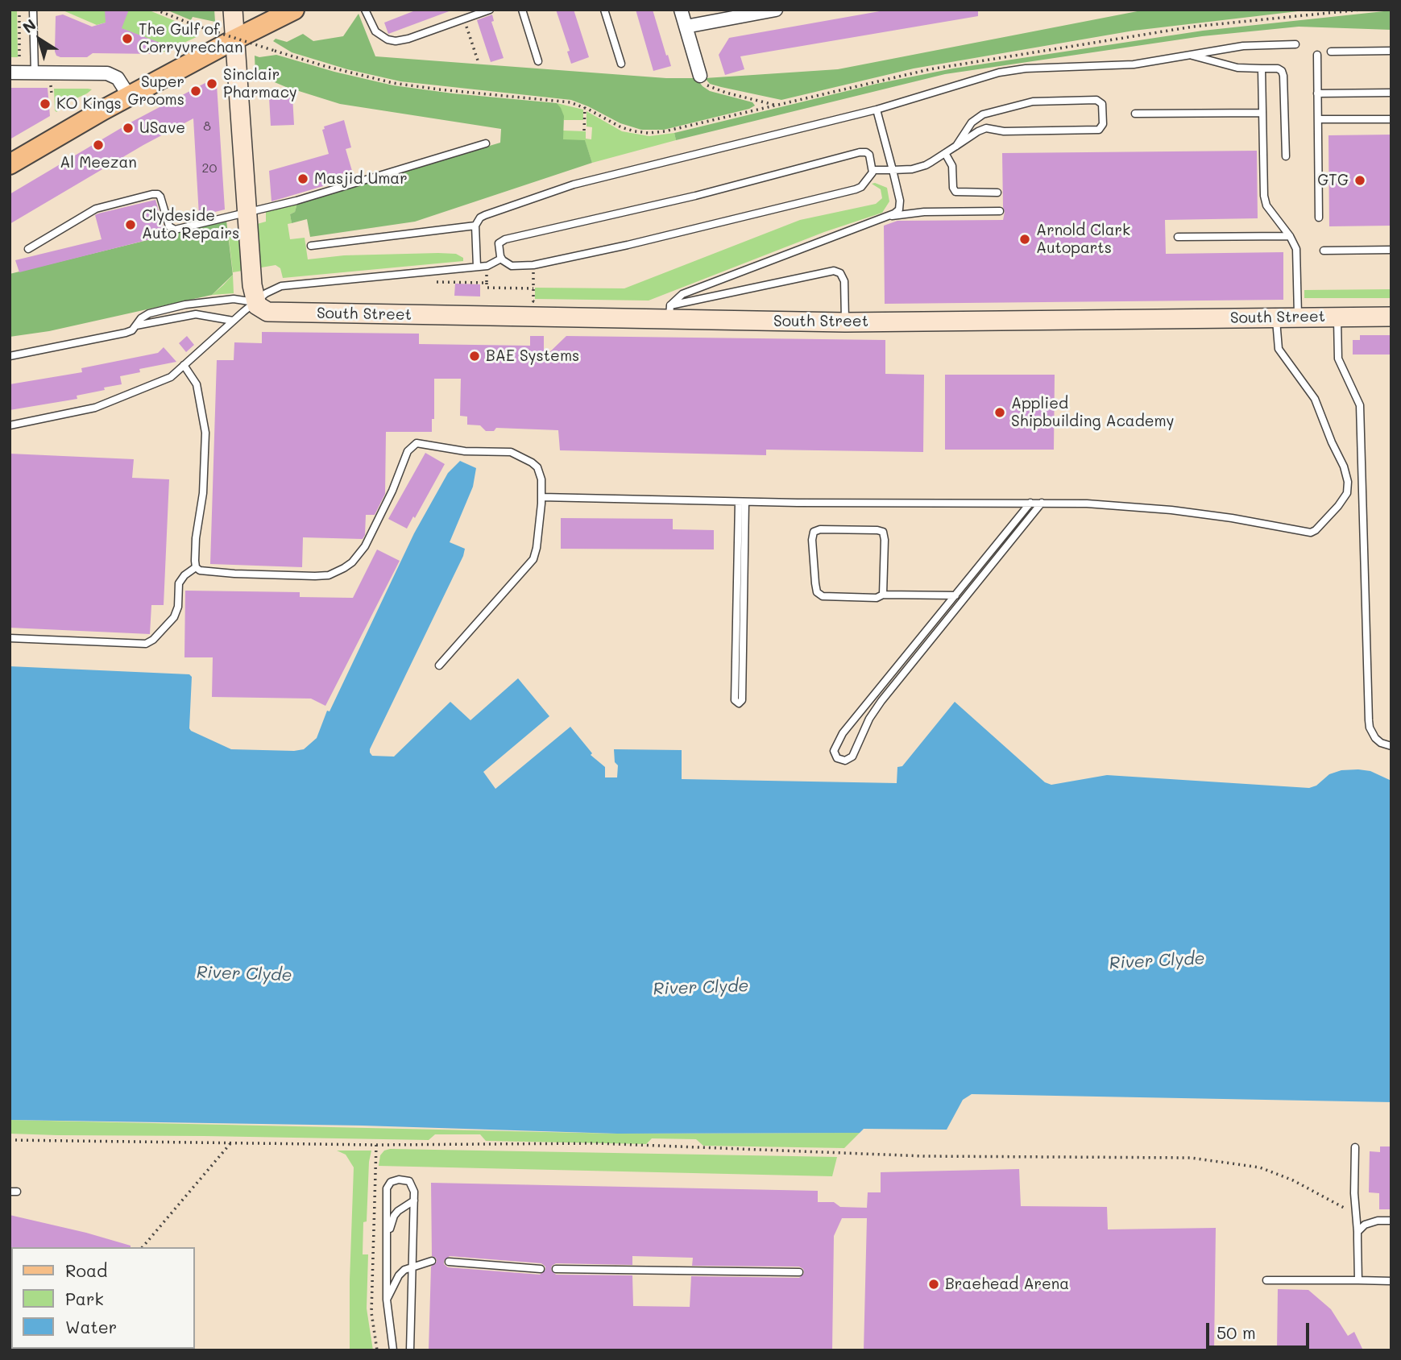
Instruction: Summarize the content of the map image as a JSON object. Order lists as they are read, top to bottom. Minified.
{"streets":{"street":["South Street"]},"water":["River Clyde"],"places":["The Gulf of Corryvrechan","Sinclair Pharmacy","Super Grooms","KO Kings","USave","Al Meezan","Masjid Umar","GTG","Clydeside Auto Repairs","Arnold Clark Autoparts","BAE Systems","Applied Shipbuilding Academy","Braehead Arena"],"house_numbers":["8","20"],"legend":["Road","Park","Water"],"scale_bar":"50 m","north":"top left"}
